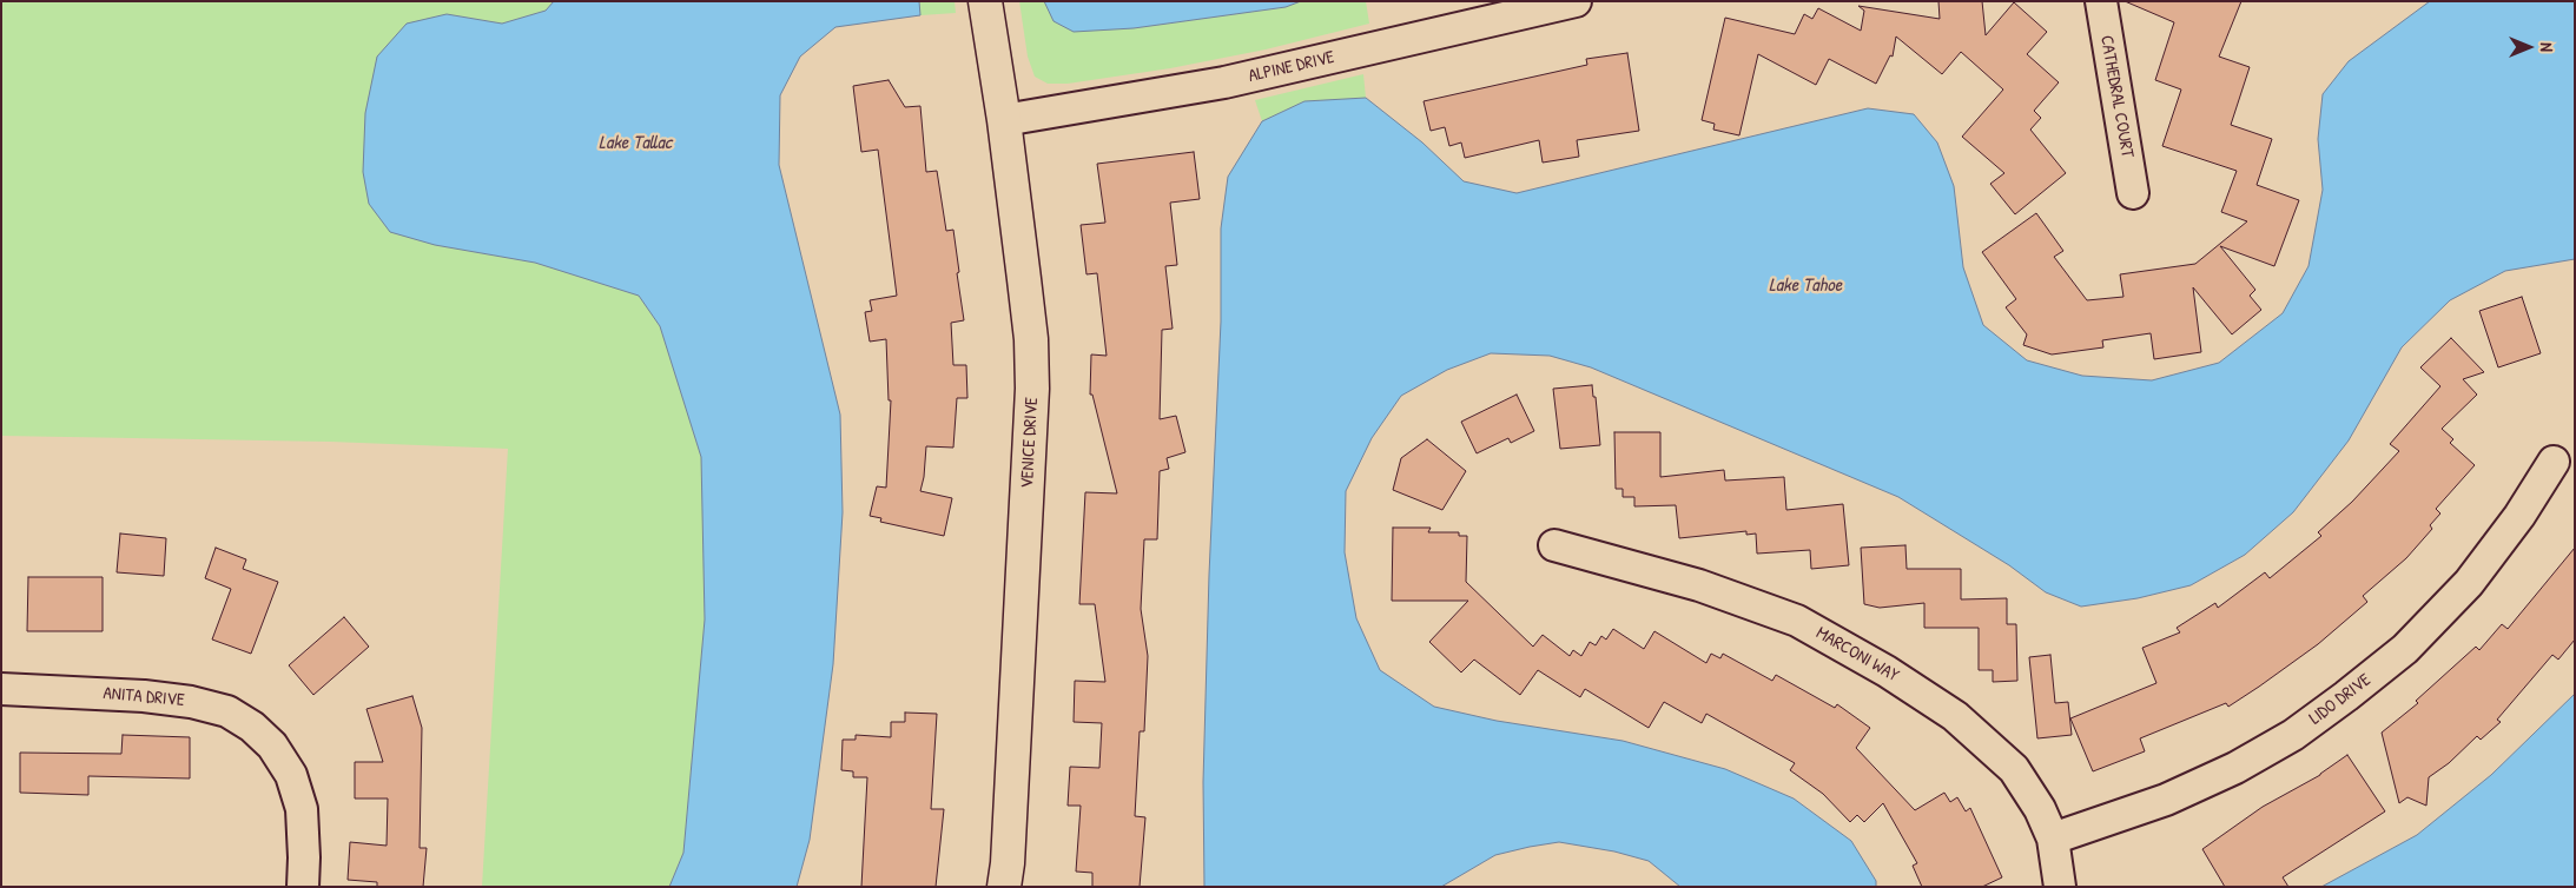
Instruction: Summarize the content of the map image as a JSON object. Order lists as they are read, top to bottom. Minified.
{"streets":{"street":["ALPINE DRIVE","CATHEDRAL COURT","VENICE DRIVE","MARCONI WAY","ANITA DRIVE","LIDO DRIVE"]},"crossings":[["ALPINE DRIVE","VENICE DRIVE"],["MARCONI WAY","LIDO DRIVE"]],"water":["Lake Tallac","Lake Tahoe"],"north":"right"}
